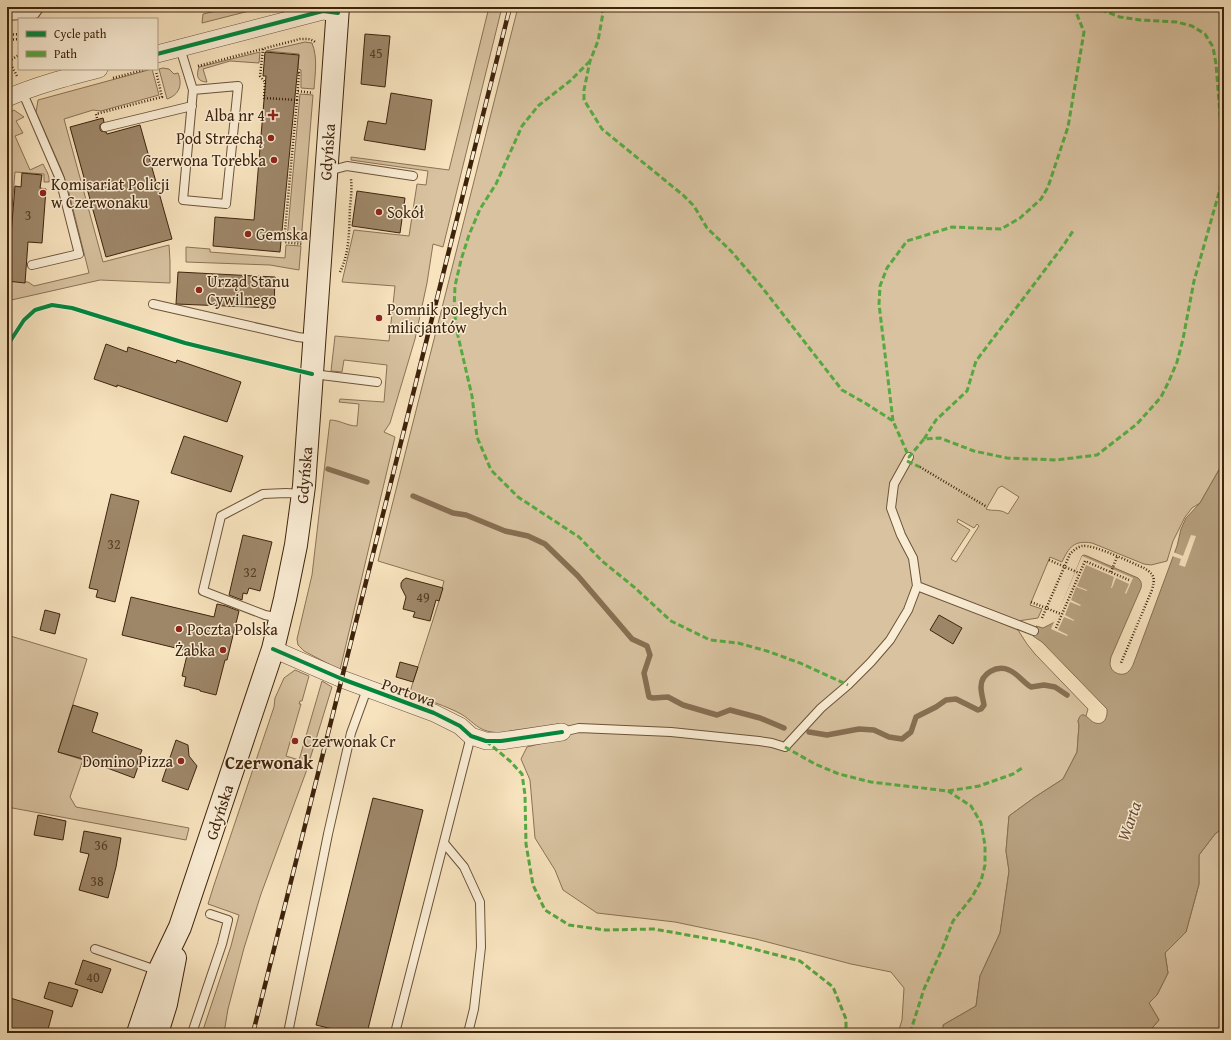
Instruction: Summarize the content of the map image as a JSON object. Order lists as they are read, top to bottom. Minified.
{"streets":{"main road":["Gdyńska"],"street":["Portowa"]},"crossings":[["Gdyńska","Portowa"]],"districts":["Czerwonak"],"water":["Warta"],"places":{"health":["Alba nr 4"],"other":["Pod Strzechą","Czerwona Torebka","Komisariat Policji w Czerwonaku","Sokół","Gemska","Urząd Stanu Cywilnego","Pomnik poległych milicjantów","Poczta Polska","Żabka","Czerwonak Cr","Domino Pizza"]},"house_numbers":["45","3","32","32","49","36","38","40"],"legend":["Cycle path","Path"]}
